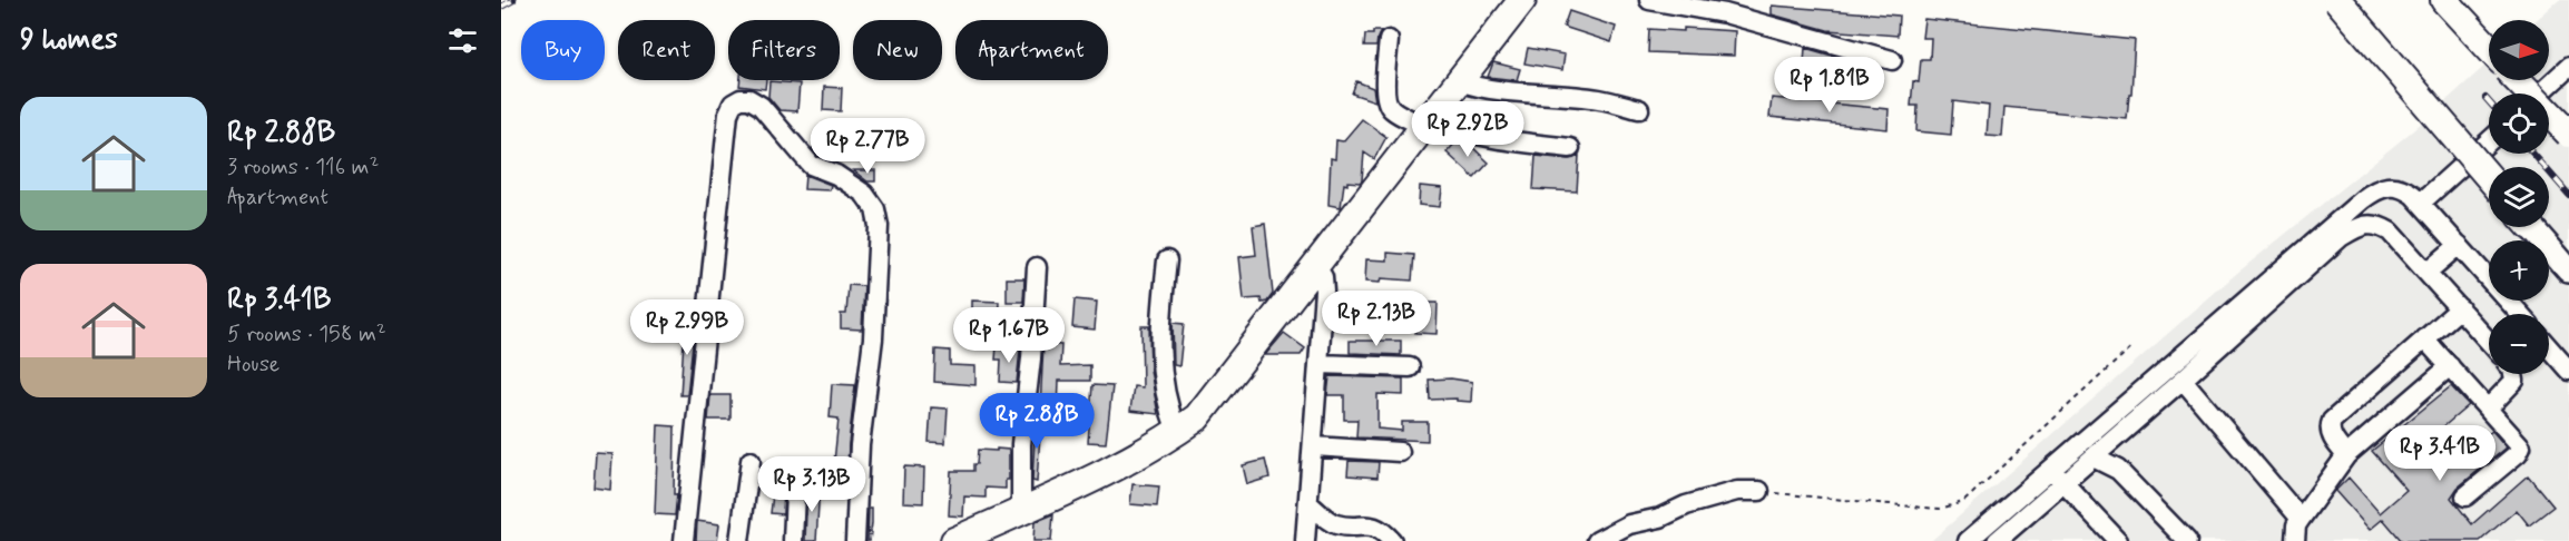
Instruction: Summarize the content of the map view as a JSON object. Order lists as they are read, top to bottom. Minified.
{"north":"right","page":{"heading":"9 homes","map_buttons":["+","−"],"chip":["Buy","Rent","Filters","New","Apartment"],"price":["Rp 1.81B","Rp 2.92B","Rp 2.77B","Rp 2.13B","Rp 2.99B","Rp 1.67B","Rp 2.88B","Rp 3.41B","Rp 3.13B"],"list":[{"name":"Rp 2.88B","note":"3 rooms · 116 m² · Apartment"},{"name":"Rp 3.41B","note":"5 rooms · 158 m² · House"}]}}
